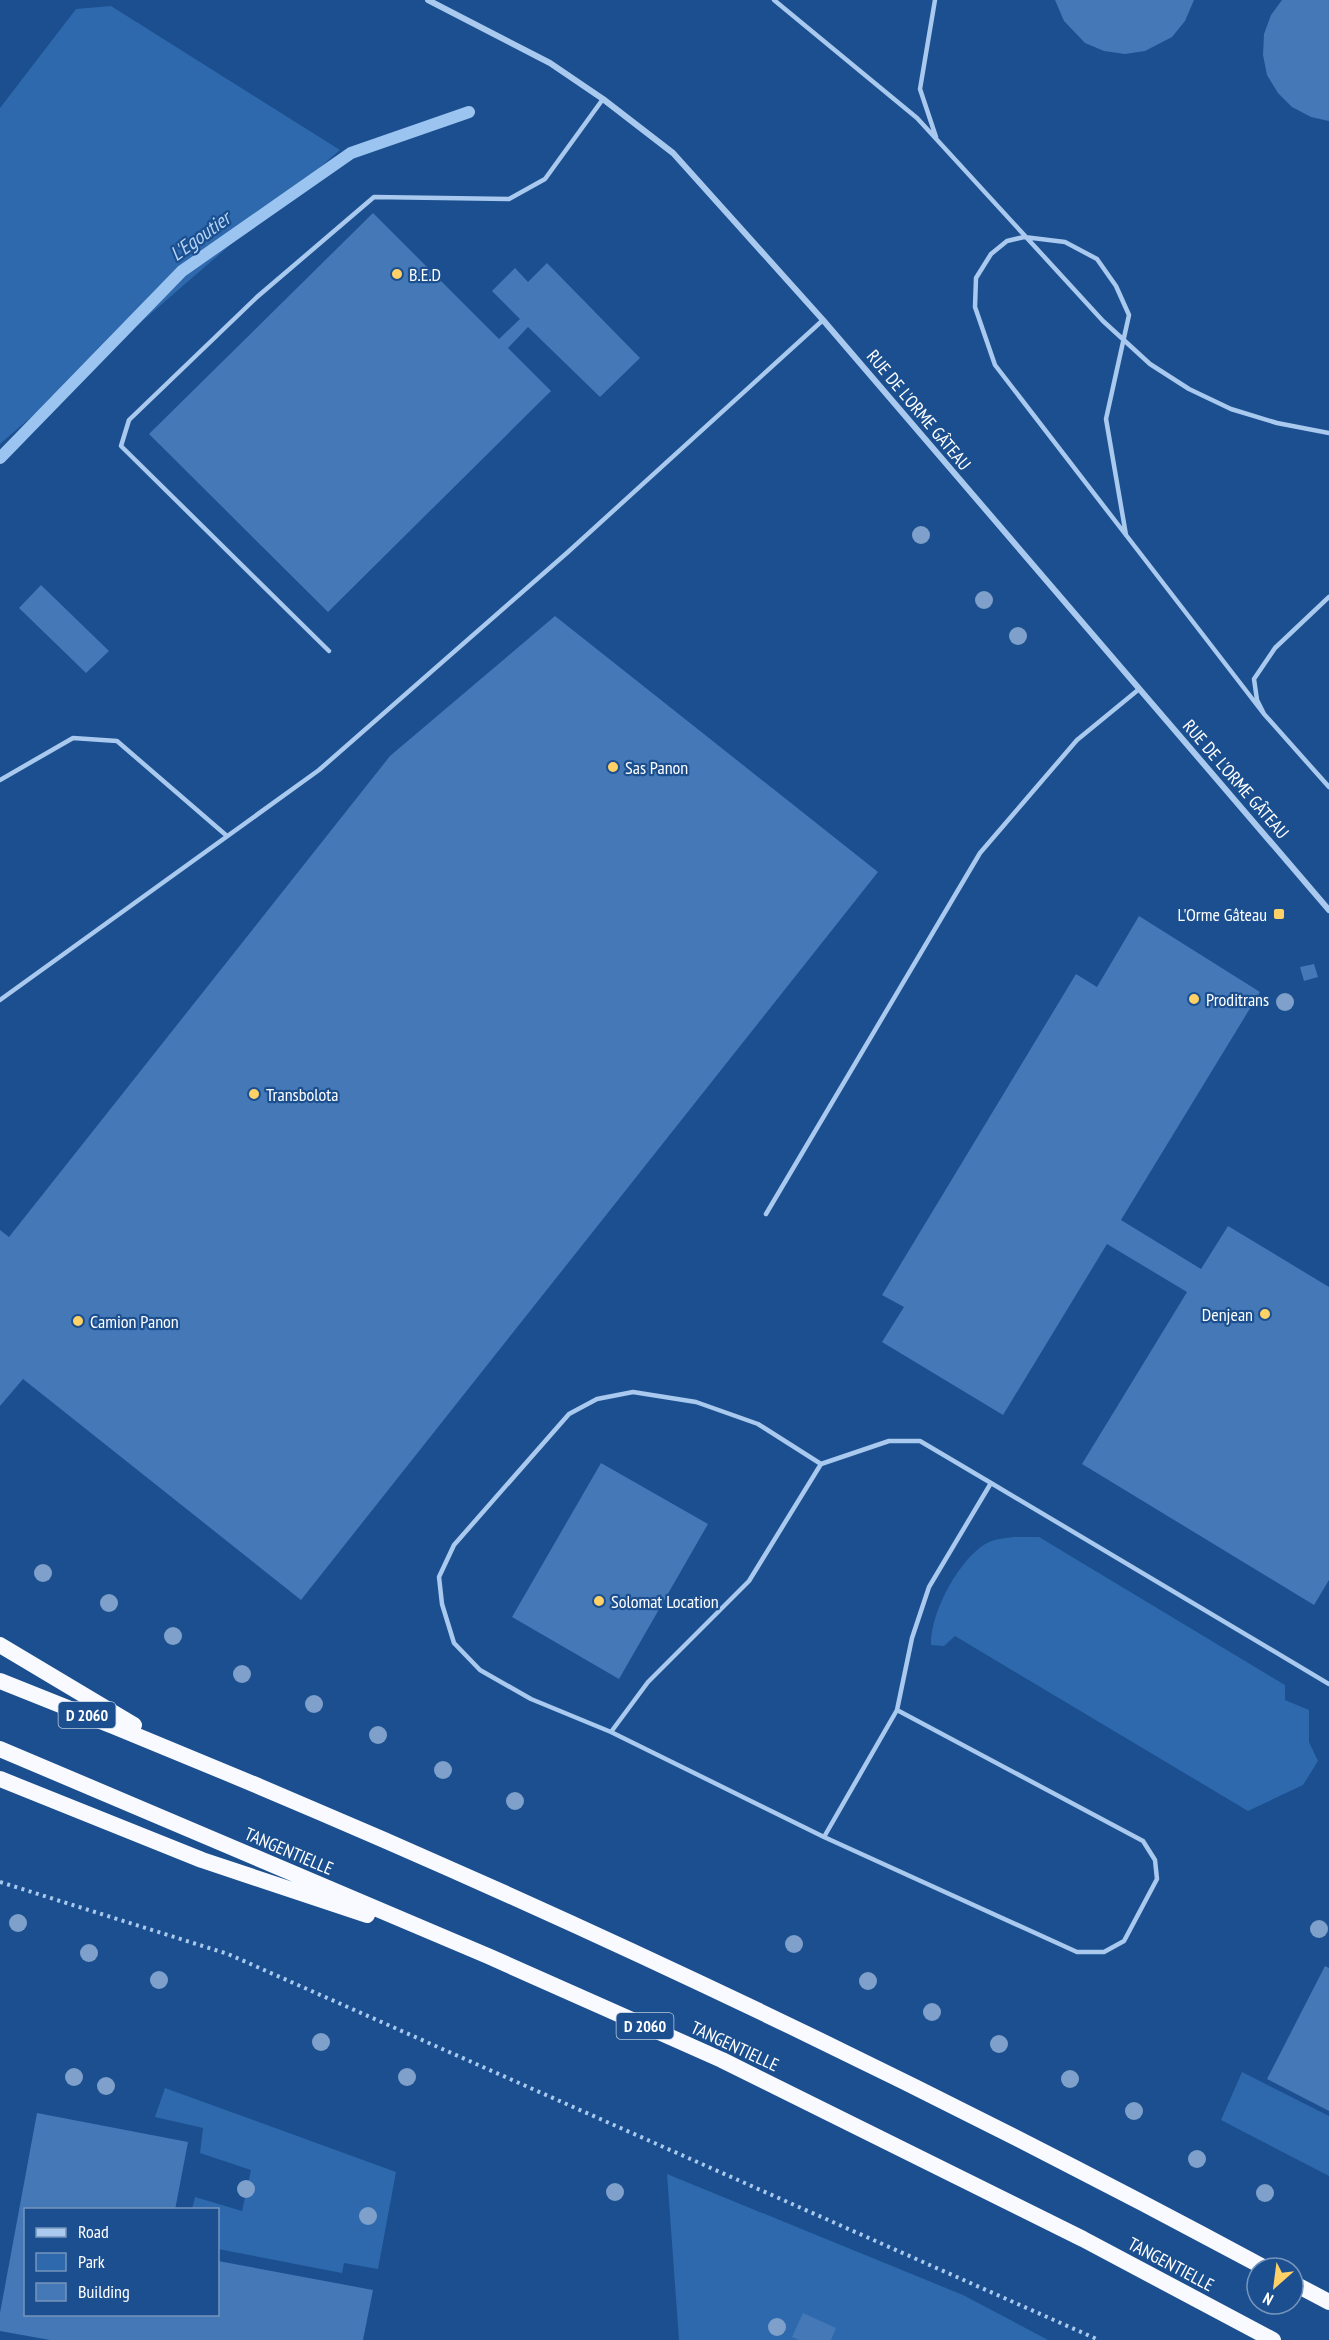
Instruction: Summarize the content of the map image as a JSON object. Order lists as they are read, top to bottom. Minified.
{"streets":{"highway":["D 2060","TANGENTIELLE"],"street":["RUE DE L'ORME GÂTEAU"]},"water":["L'Egoutier"],"places":{"other":["B.E.D","Sas Panon","Proditrans","Transbolota","Denjean","Camion Panon","Solomat Location"],"transit":["L'Orme Gâteau"]},"legend":["Road","Park","Building"],"north":"bottom left"}
